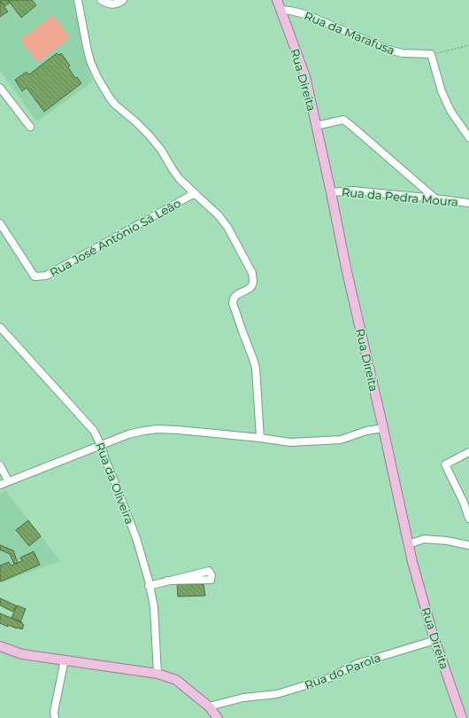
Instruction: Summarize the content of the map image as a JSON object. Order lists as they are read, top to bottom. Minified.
{"streets":{"main road":["Rua Direita"],"street":["Rua da Marafusa","Rua da Pedra Moura","Rua José António Sá Leão","Rua da Oliveira","Rua do Parola"]},"crossings":[["Rua da Marafusa","Rua Direita"],["Rua Direita","Rua da Pedra Moura"],["Rua Direita","Rua do Parola"]]}
